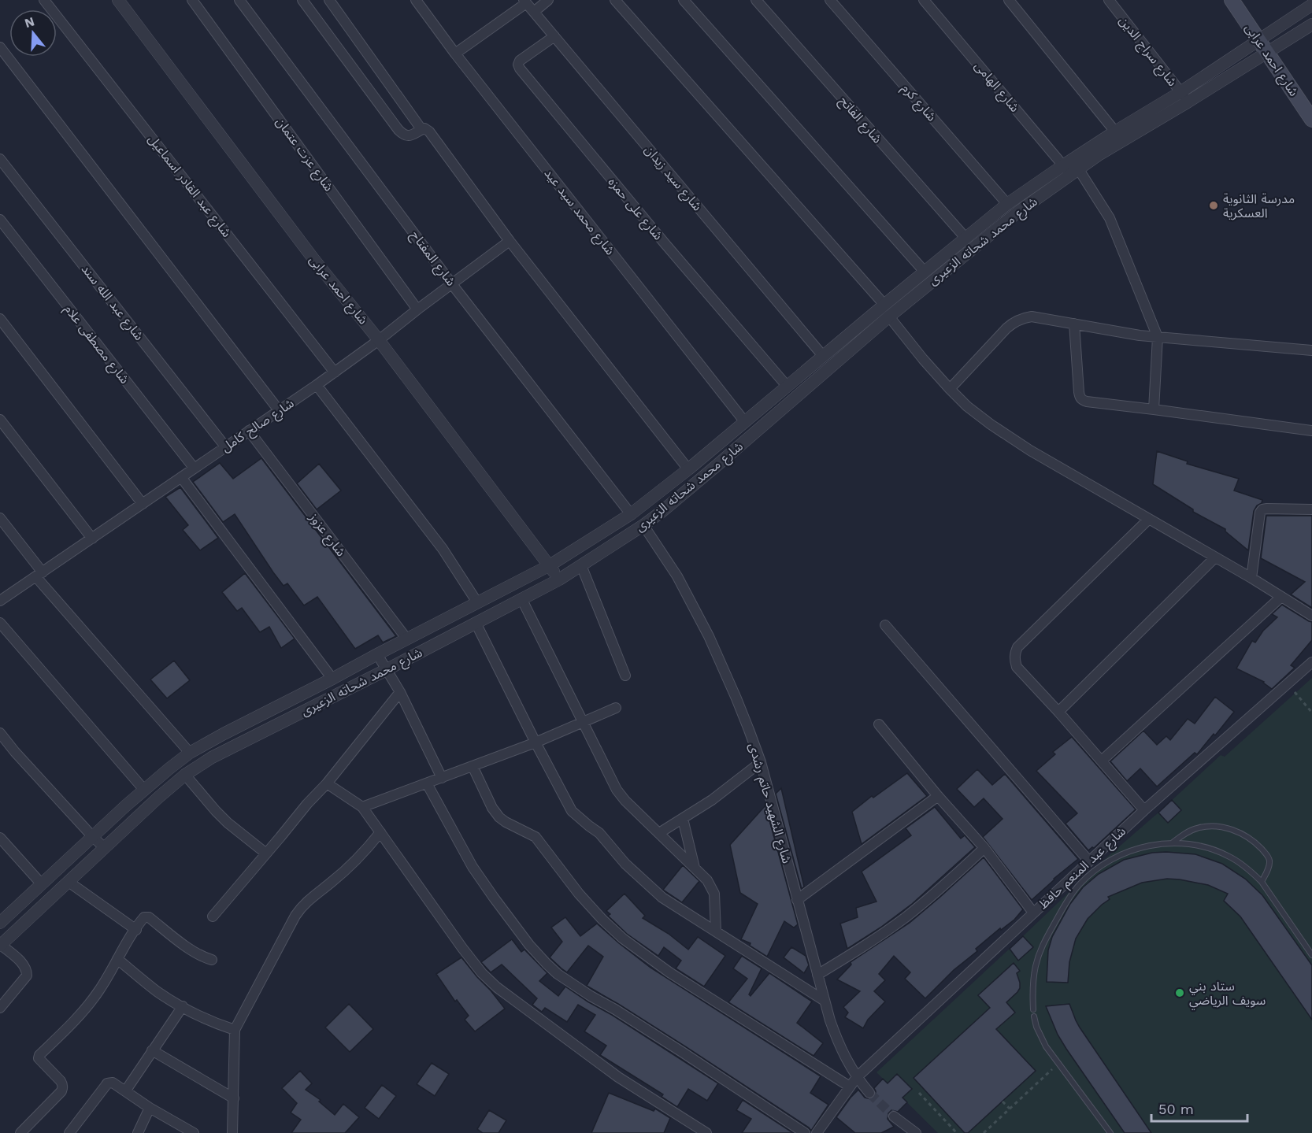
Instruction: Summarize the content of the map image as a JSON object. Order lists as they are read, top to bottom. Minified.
{"streets":{"main road":["شارع احمد عرابى"],"street":["شارع سراج الدين","شارع الهامى","شارع كرم","شارع الفاتح","شارع عزت عتمان","شارع سيد زيدان","شارع عبد القادر اسماعيل","شارع على حمزه","شارع محمد سيد عيد","شارع محمد شحاته الزعيرى","شارع المفتاح","شارع عبد الله سند","شارع مصطفى علام","شارع صالح كامل","شارع عزوز","شارع الشهيد حاتم رشدى","شارع عبد المنعم حافظ"]},"crossings":[["شارع سراج الدين","شارع محمد شحاته الزعيرى"],["شارع احمد عرابى","شارع محمد شحاته الزعيرى"],["شارع احمد عرابى","شارع صالح كامل"],["شارع الهامى","شارع محمد شحاته الزعيرى"],["شارع كرم","شارع محمد شحاته الزعيرى"],["شارع الفاتح","شارع محمد شحاته الزعيرى"],["شارع عزت عتمان","شارع صالح كامل"],["شارع سيد زيدان","شارع على حمزه"],["شارع سيد زيدان","شارع محمد شحاته الزعيرى"],["شارع عبد القادر اسماعيل","شارع صالح كامل"],["شارع على حمزه","شارع محمد شحاته الزعيرى"],["شارع محمد سيد عيد","شارع محمد شحاته الزعيرى"],["شارع محمد شحاته الزعيرى","شارع المفتاح"],["شارع محمد شحاته الزعيرى","شارع عزوز"],["شارع محمد شحاته الزعيرى","شارع الشهيد حاتم رشدى"],["شارع المفتاح","شارع صالح كامل"],["شارع عبد الله سند","شارع صالح كامل"],["شارع مصطفى علام","شارع صالح كامل"],["شارع صالح كامل","شارع عزوز"],["شارع الشهيد حاتم رشدى","شارع عبد المنعم حافظ"]],"places":["مدرسة الثانوية العسكرية","ستاد بني سويف الرياضي"],"scale_bar":"50 m","north":"top"}
